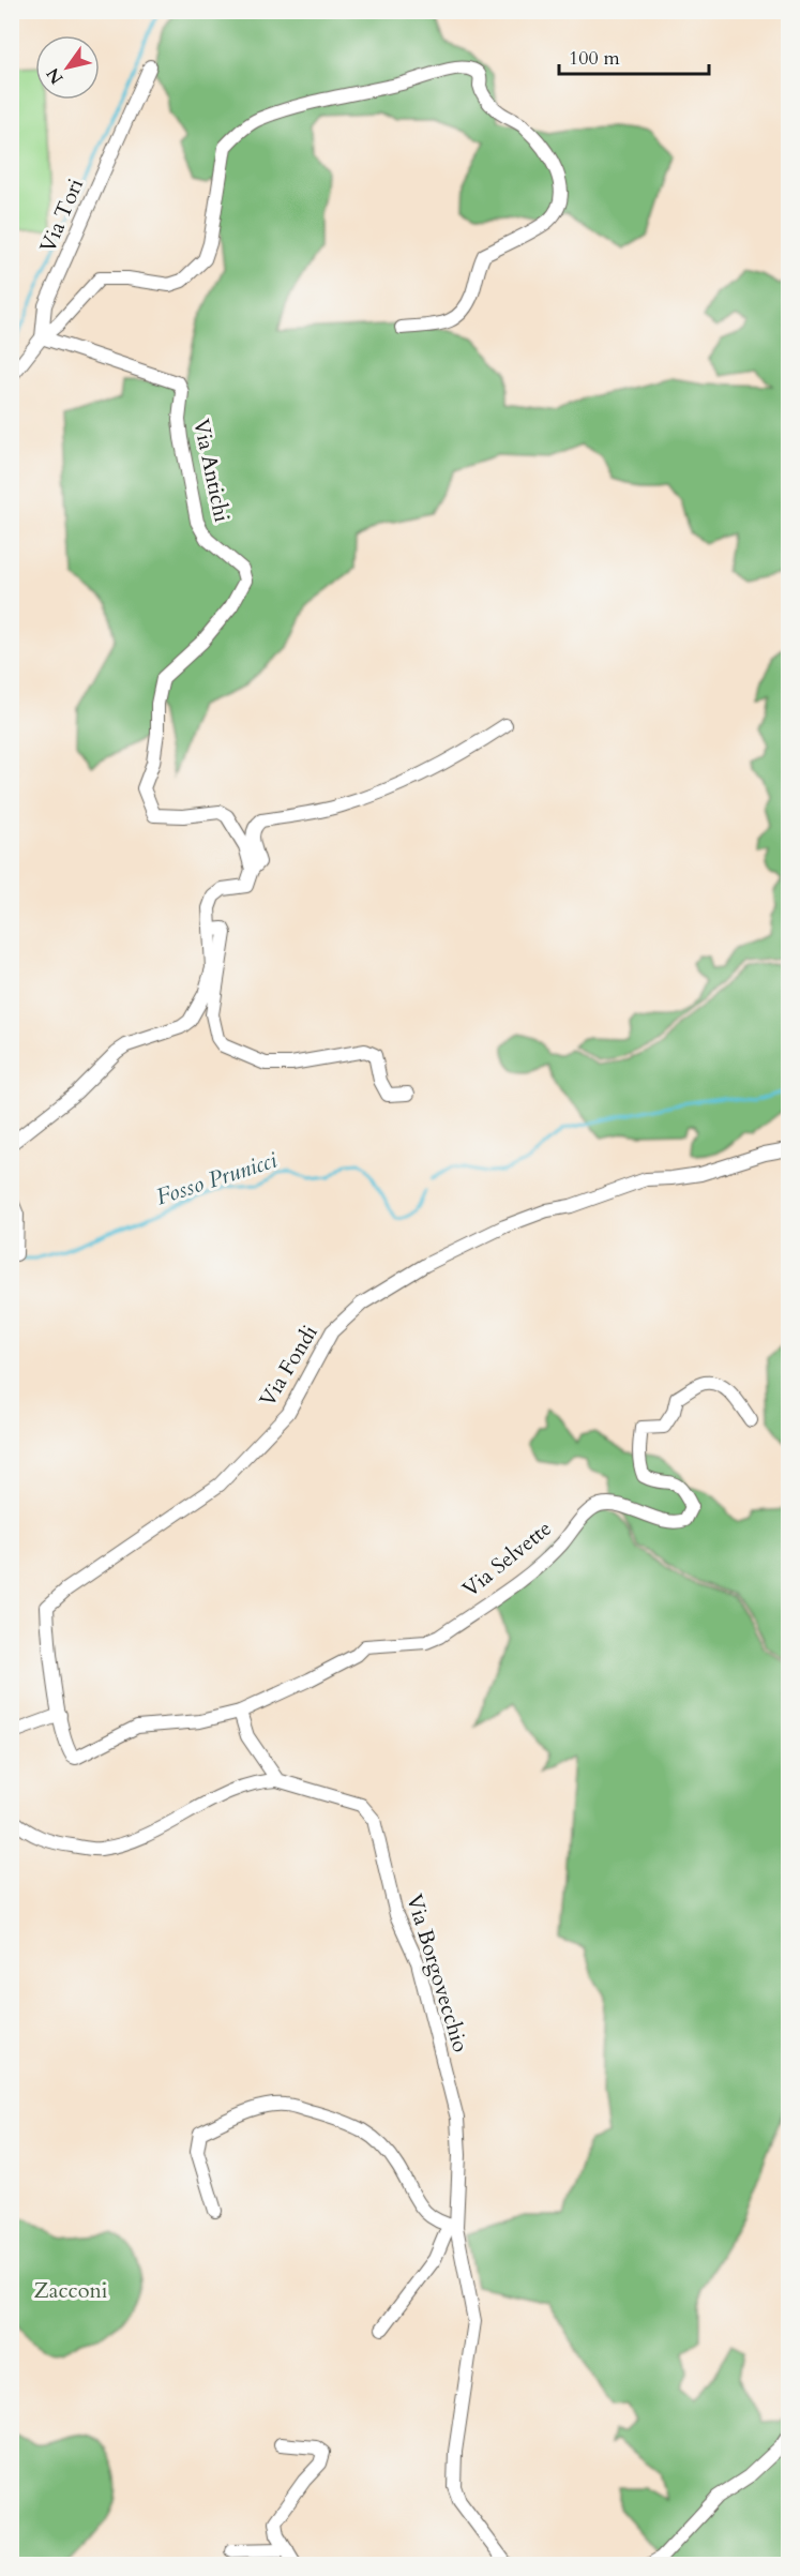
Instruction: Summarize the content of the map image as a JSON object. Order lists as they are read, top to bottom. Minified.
{"streets":{"street":["Via Tori","Via Antichi","Via Fondi","Via Selvette","Via Borgovecchio"]},"crossings":[["Via Tori","Via Antichi"]],"water":["Fosso Prunicci"],"parks":["Zacconi"],"scale_bar":"100 m","north":"bottom left"}
